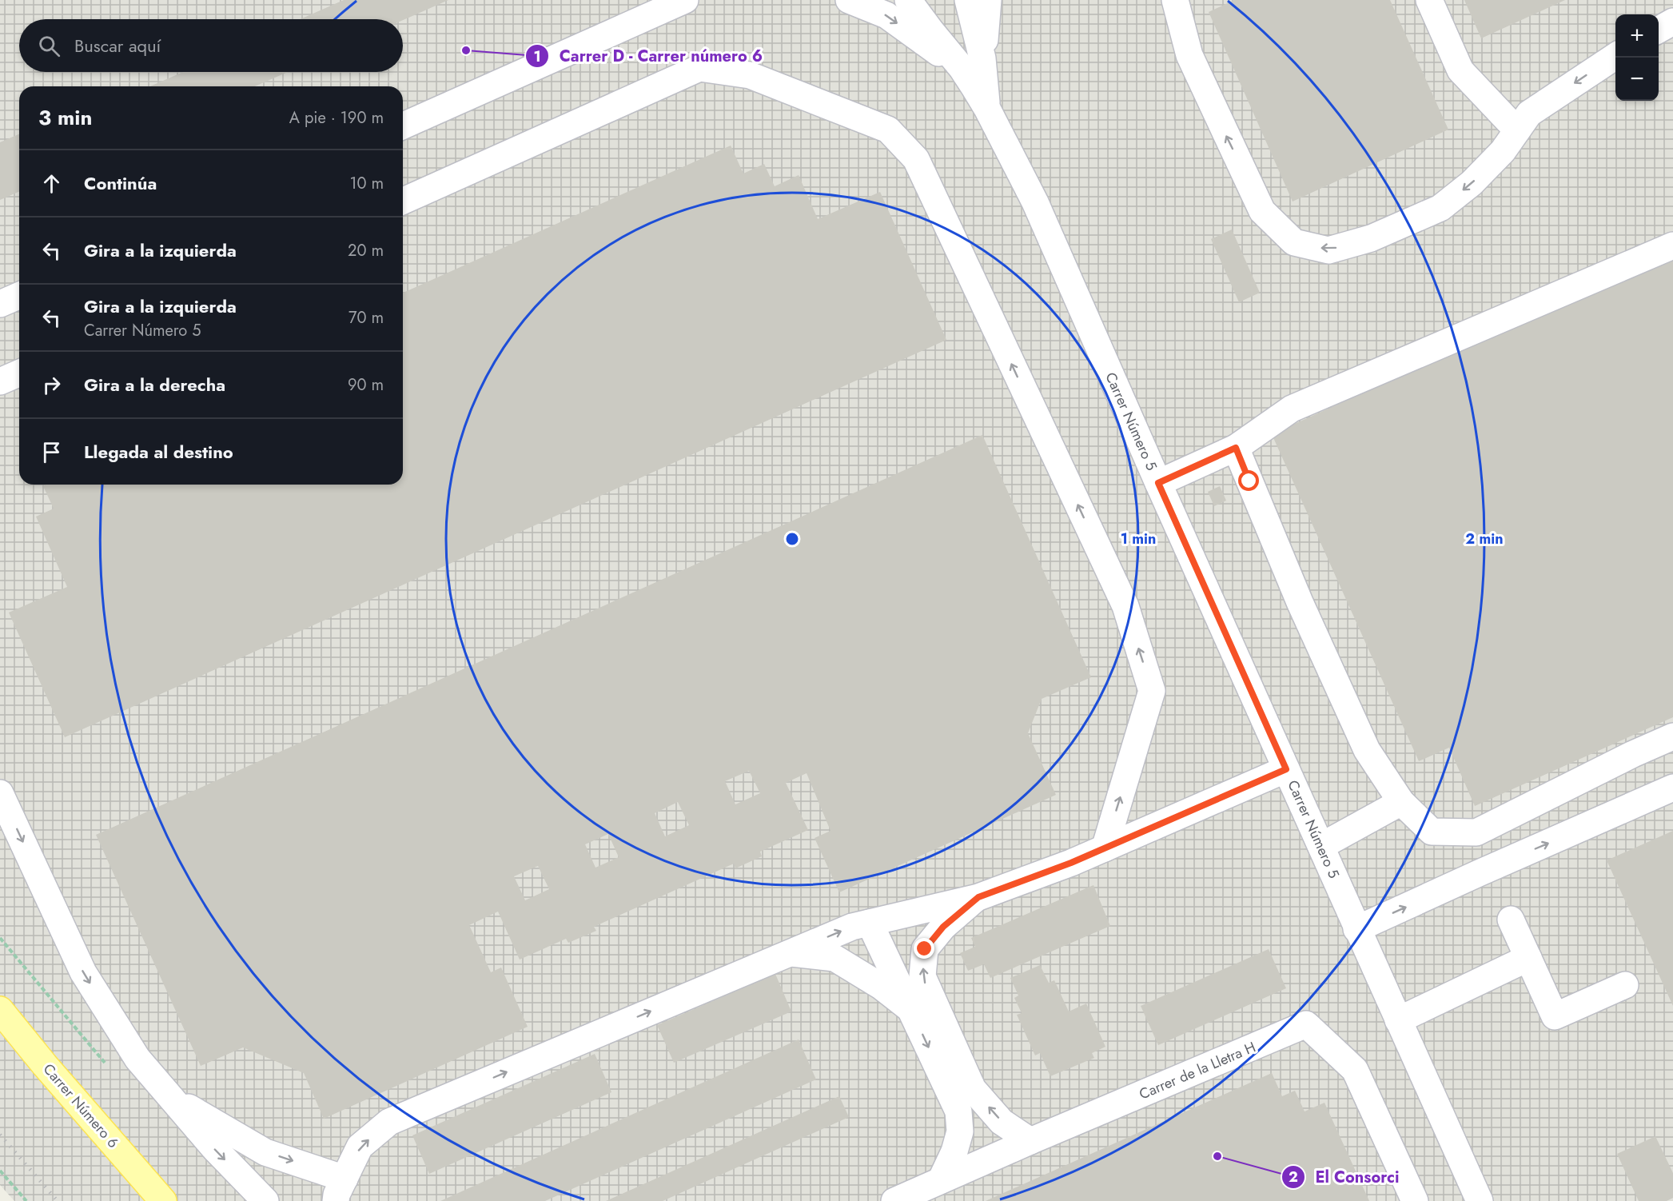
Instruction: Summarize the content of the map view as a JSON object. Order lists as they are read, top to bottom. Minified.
{"streets":{"main road":["Carrer Número 6"],"street":["Carrer Número 5","Carrer de la Lletra H"]},"places":["Carrer D - Carrer número 6","El Consorci"],"page":{"map_buttons":["+","−"],"search":"Buscar aquí","heading":["3 min","A pie · 190 m"],"list":[["Continúa","10 m"],["Gira a la izquierda","20 m"],["Gira a la izquierda","Carrer Número 5","70 m"],["Gira a la derecha","90 m"],"Llegada al destino"]},"rings":["1 min","2 min"]}
